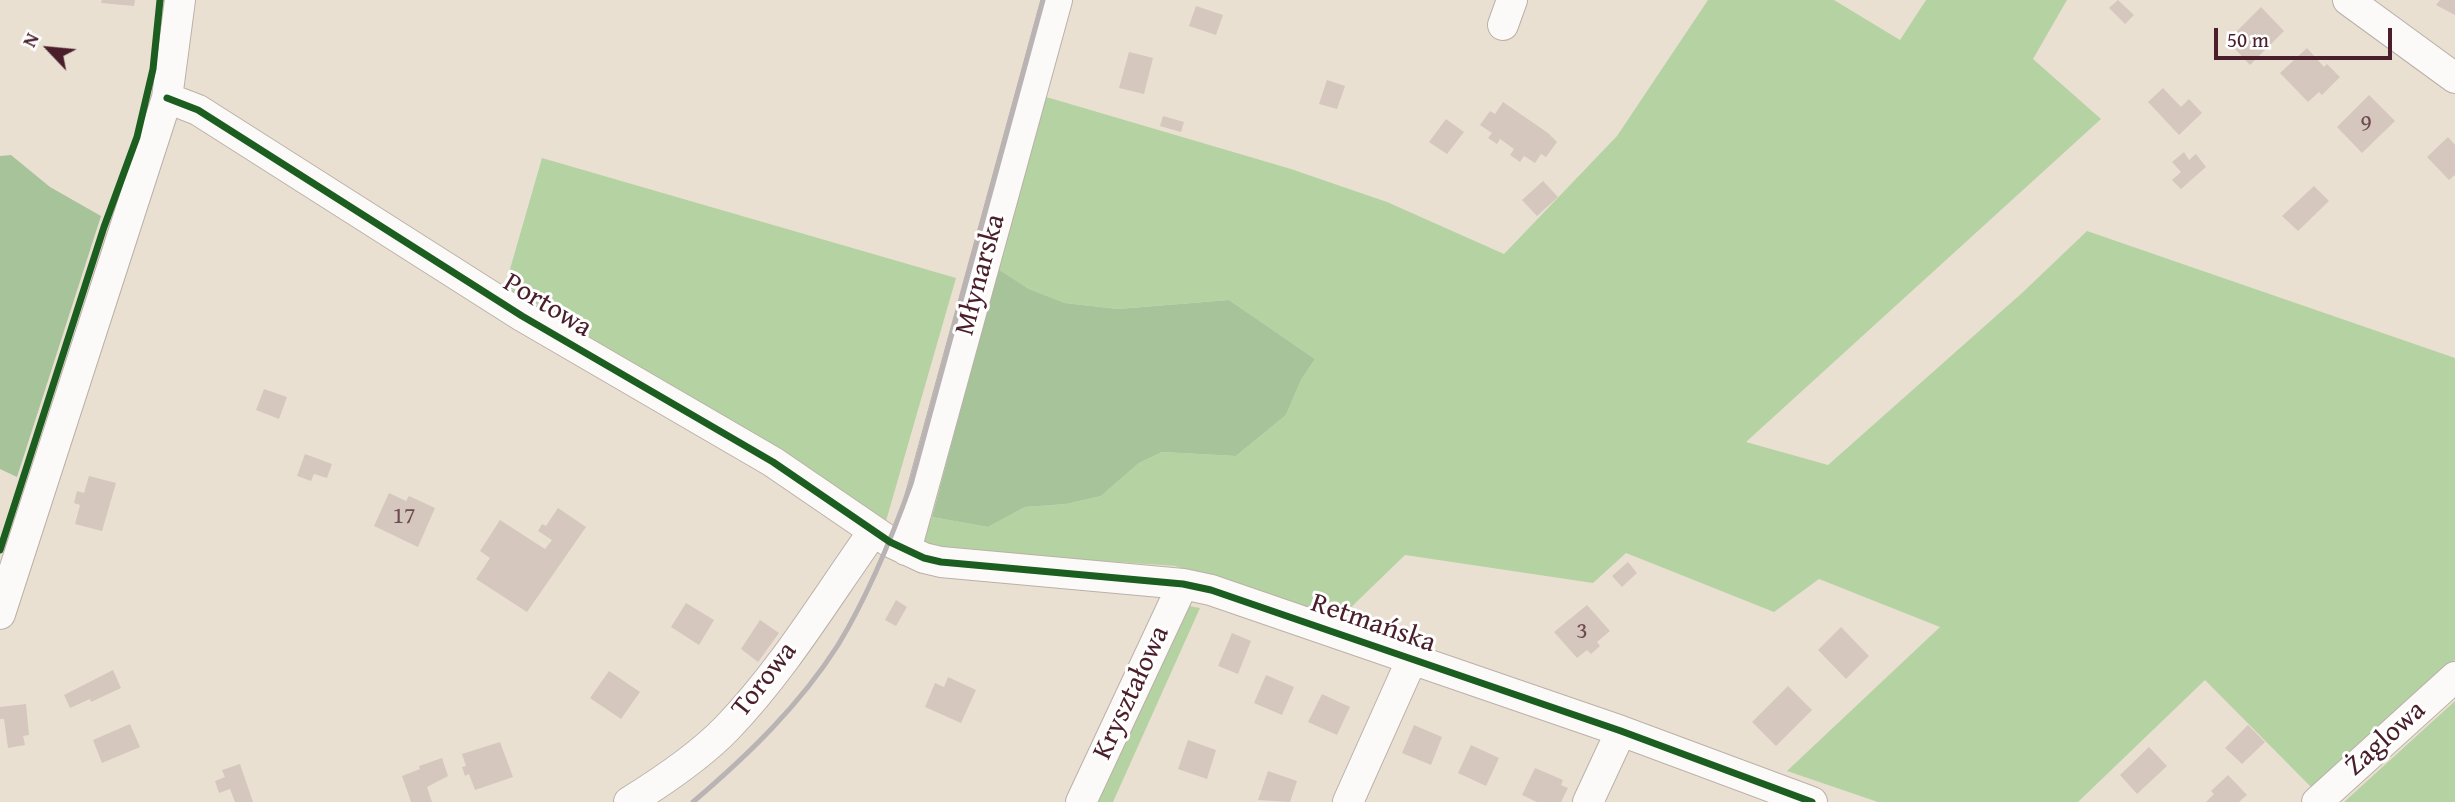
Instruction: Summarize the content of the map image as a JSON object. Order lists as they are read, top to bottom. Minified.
{"streets":{"street":["Młynarska","Portowa","Retmańska","Torowa","Kryształowa","Żaglowa"]},"crossings":[["Młynarska","Portowa"],["Młynarska","Retmańska"],["Portowa","Retmańska"],["Portowa","Torowa"],["Retmańska","Kryształowa"]],"house_numbers":["9","17","3"],"scale_bar":"50 m","north":"top left"}
